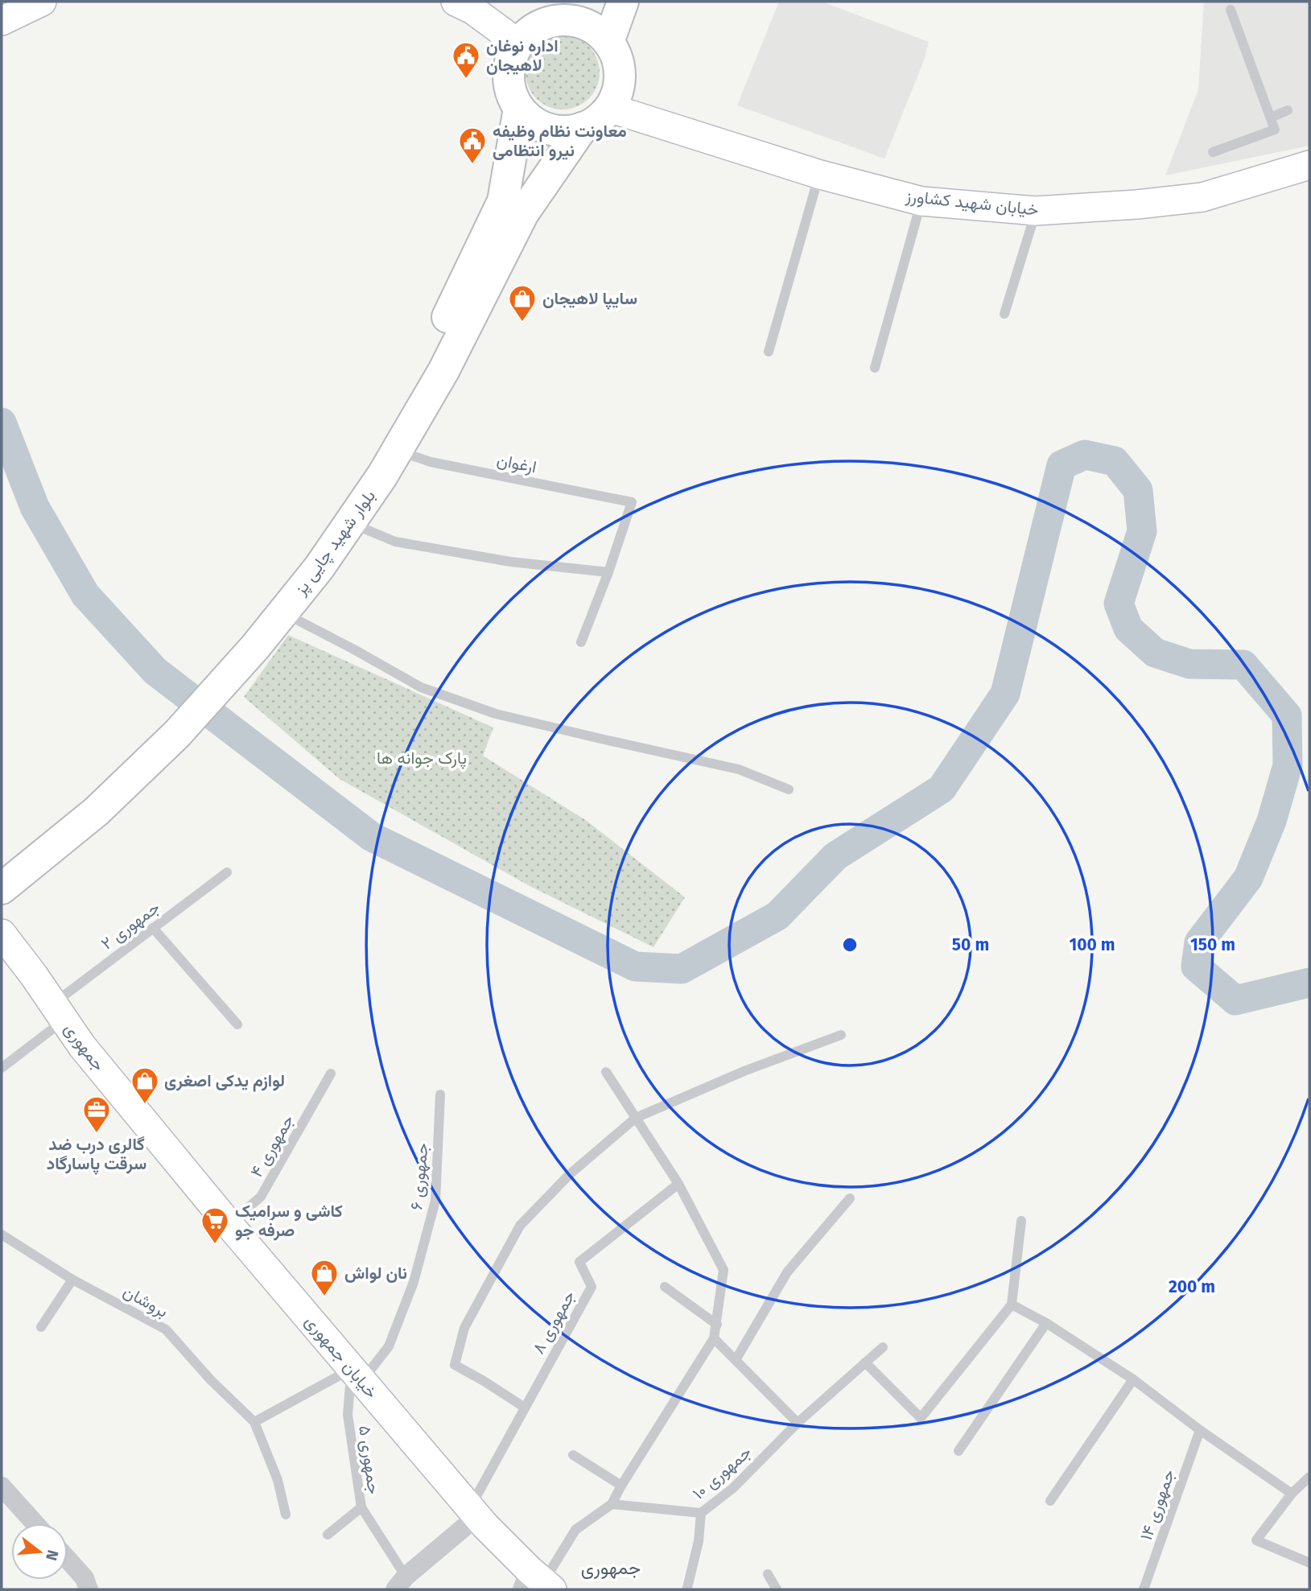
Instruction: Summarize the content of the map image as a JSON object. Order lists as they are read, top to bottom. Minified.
{"streets":{"main road":["خیابان شهید کشاورز","بلوار شهید چایی پز","جمهوری","خیابان جمهوری"],"lane":["ارغوان","جمهوری ۲","جمهوری ۴","جمهوری ۶","بروشان","جمهوری ۸","جمهوری ۵","جمهوری ۱۰","جمهوری ۱۴"]},"crossings":[["خیابان شهید کشاورز","بلوار شهید چایی پز"],["ارغوان","بلوار شهید چایی پز"],["جمهوری ۲","جمهوری"],["جمهوری","خیابان جمهوری"],["جمهوری ۴","خیابان جمهوری"],["جمهوری ۶","خیابان جمهوری"],["جمهوری ۶","جمهوری ۵"],["جمهوری ۸","خیابان جمهوری"],["خیابان جمهوری","جمهوری ۵"]],"districts":["جمهوری"],"parks":["پارک جوانه ها"],"places":{"public building":["اداره نوغان لاهیجان","معاونت نظام وظیفه نیرو انتظامی"],"shop":["سایپا لاهیجان","لوازم یدکی اصغری","نان لواش"],"office":["گالری درب ضد سرقت پاسارگاد"],"supermarket":["کاشی و سرامیک صرفه جو"]},"north":"right","rings":["50 m","100 m","150 m","200 m"]}
